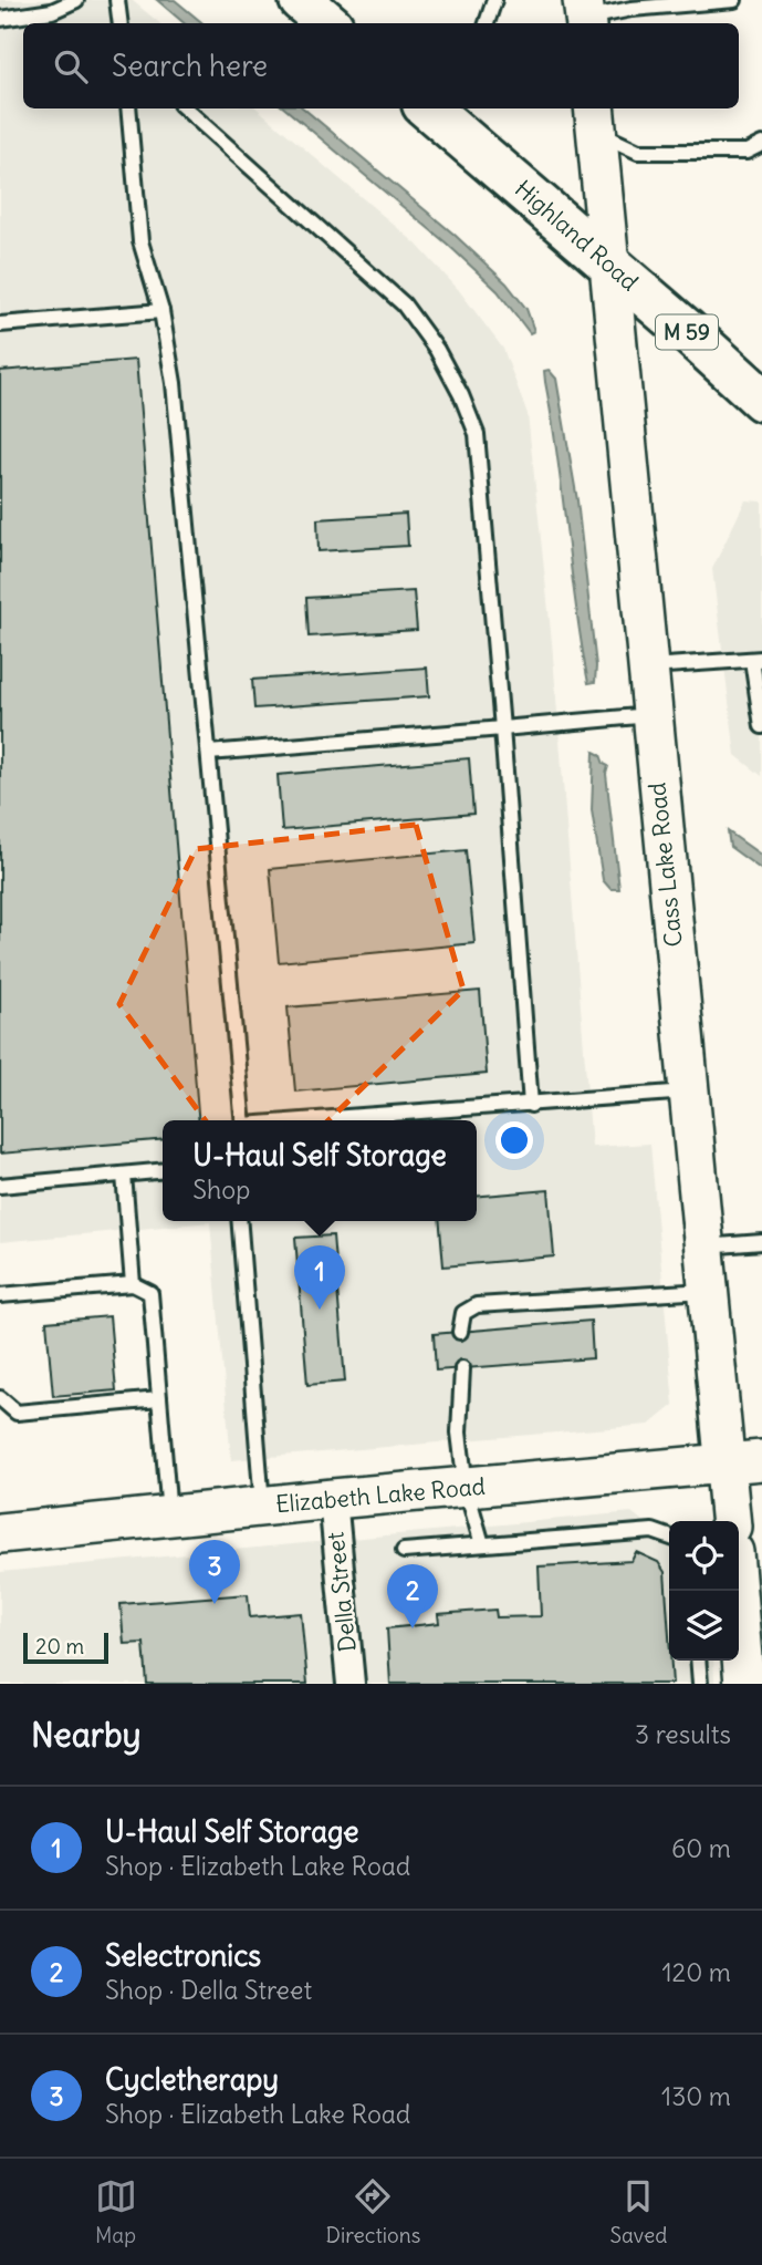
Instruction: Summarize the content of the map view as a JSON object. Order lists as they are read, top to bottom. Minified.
{"streets":{"highway":["Highland Road","M 59"],"street":["Cass Lake Road","Elizabeth Lake Road","Della Street"]},"crossings":[["Highland Road","Cass Lake Road"],["Cass Lake Road","Elizabeth Lake Road"],["Elizabeth Lake Road","Della Street"]],"scale_bar":"20 m","page":{"search":"Search here","popup":["U-Haul Self Storage","Shop"],"pins":["1","3","2"],"scale":"20 m","heading":["Nearby","3 results"],"list":[{"mark":"1","name":"U-Haul Self Storage","note":"Shop · Elizabeth Lake Road","value":"60 m"},{"mark":"2","name":"Selectronics","note":"Shop · Della Street","value":"120 m"},{"mark":"3","name":"Cycletherapy","note":"Shop · Elizabeth Lake Road","value":"130 m"}],"nav":["Map","Directions","Saved"]}}
